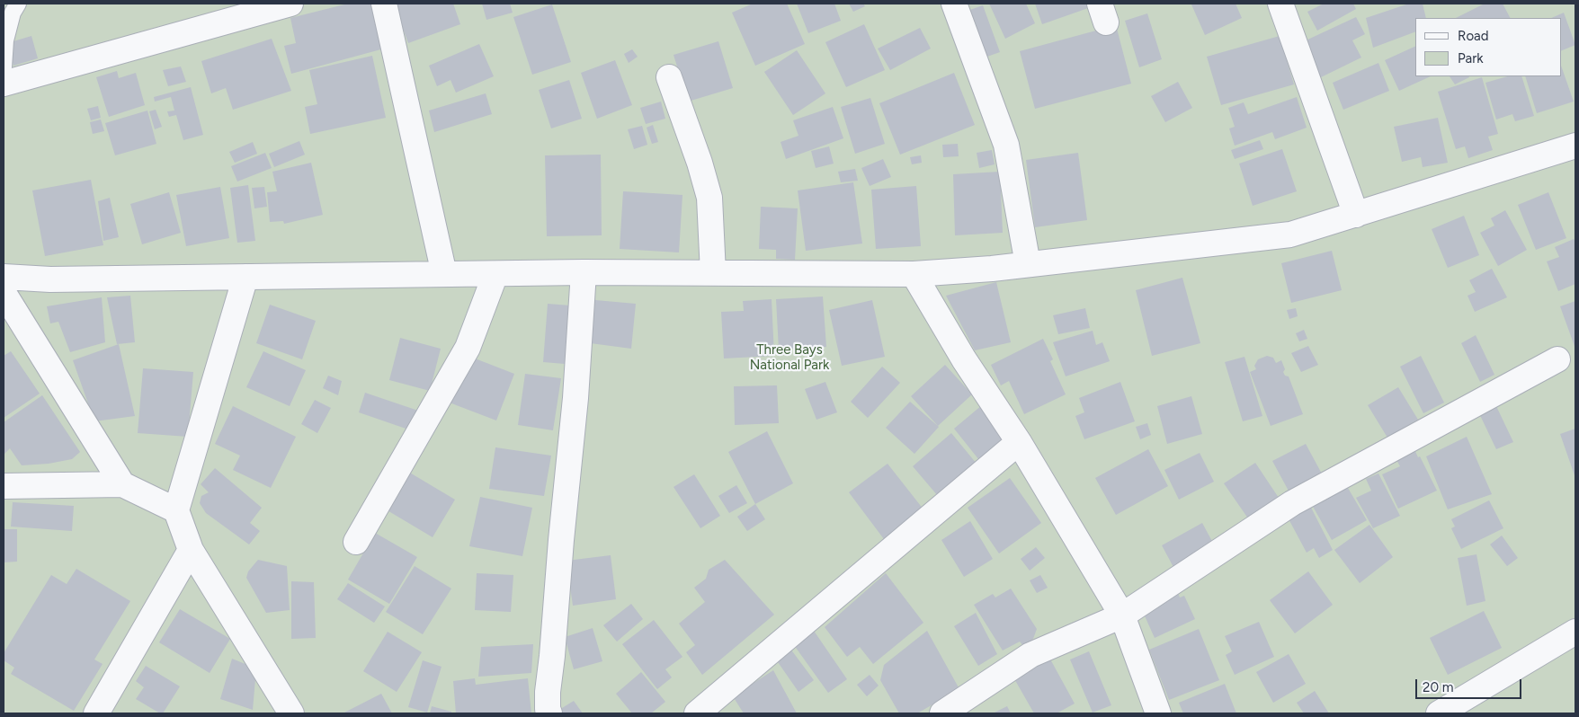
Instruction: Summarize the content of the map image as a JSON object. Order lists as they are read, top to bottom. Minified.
{"parks":["Three Bays National Park"],"legend":["Road","Park"],"scale_bar":"20 m"}
